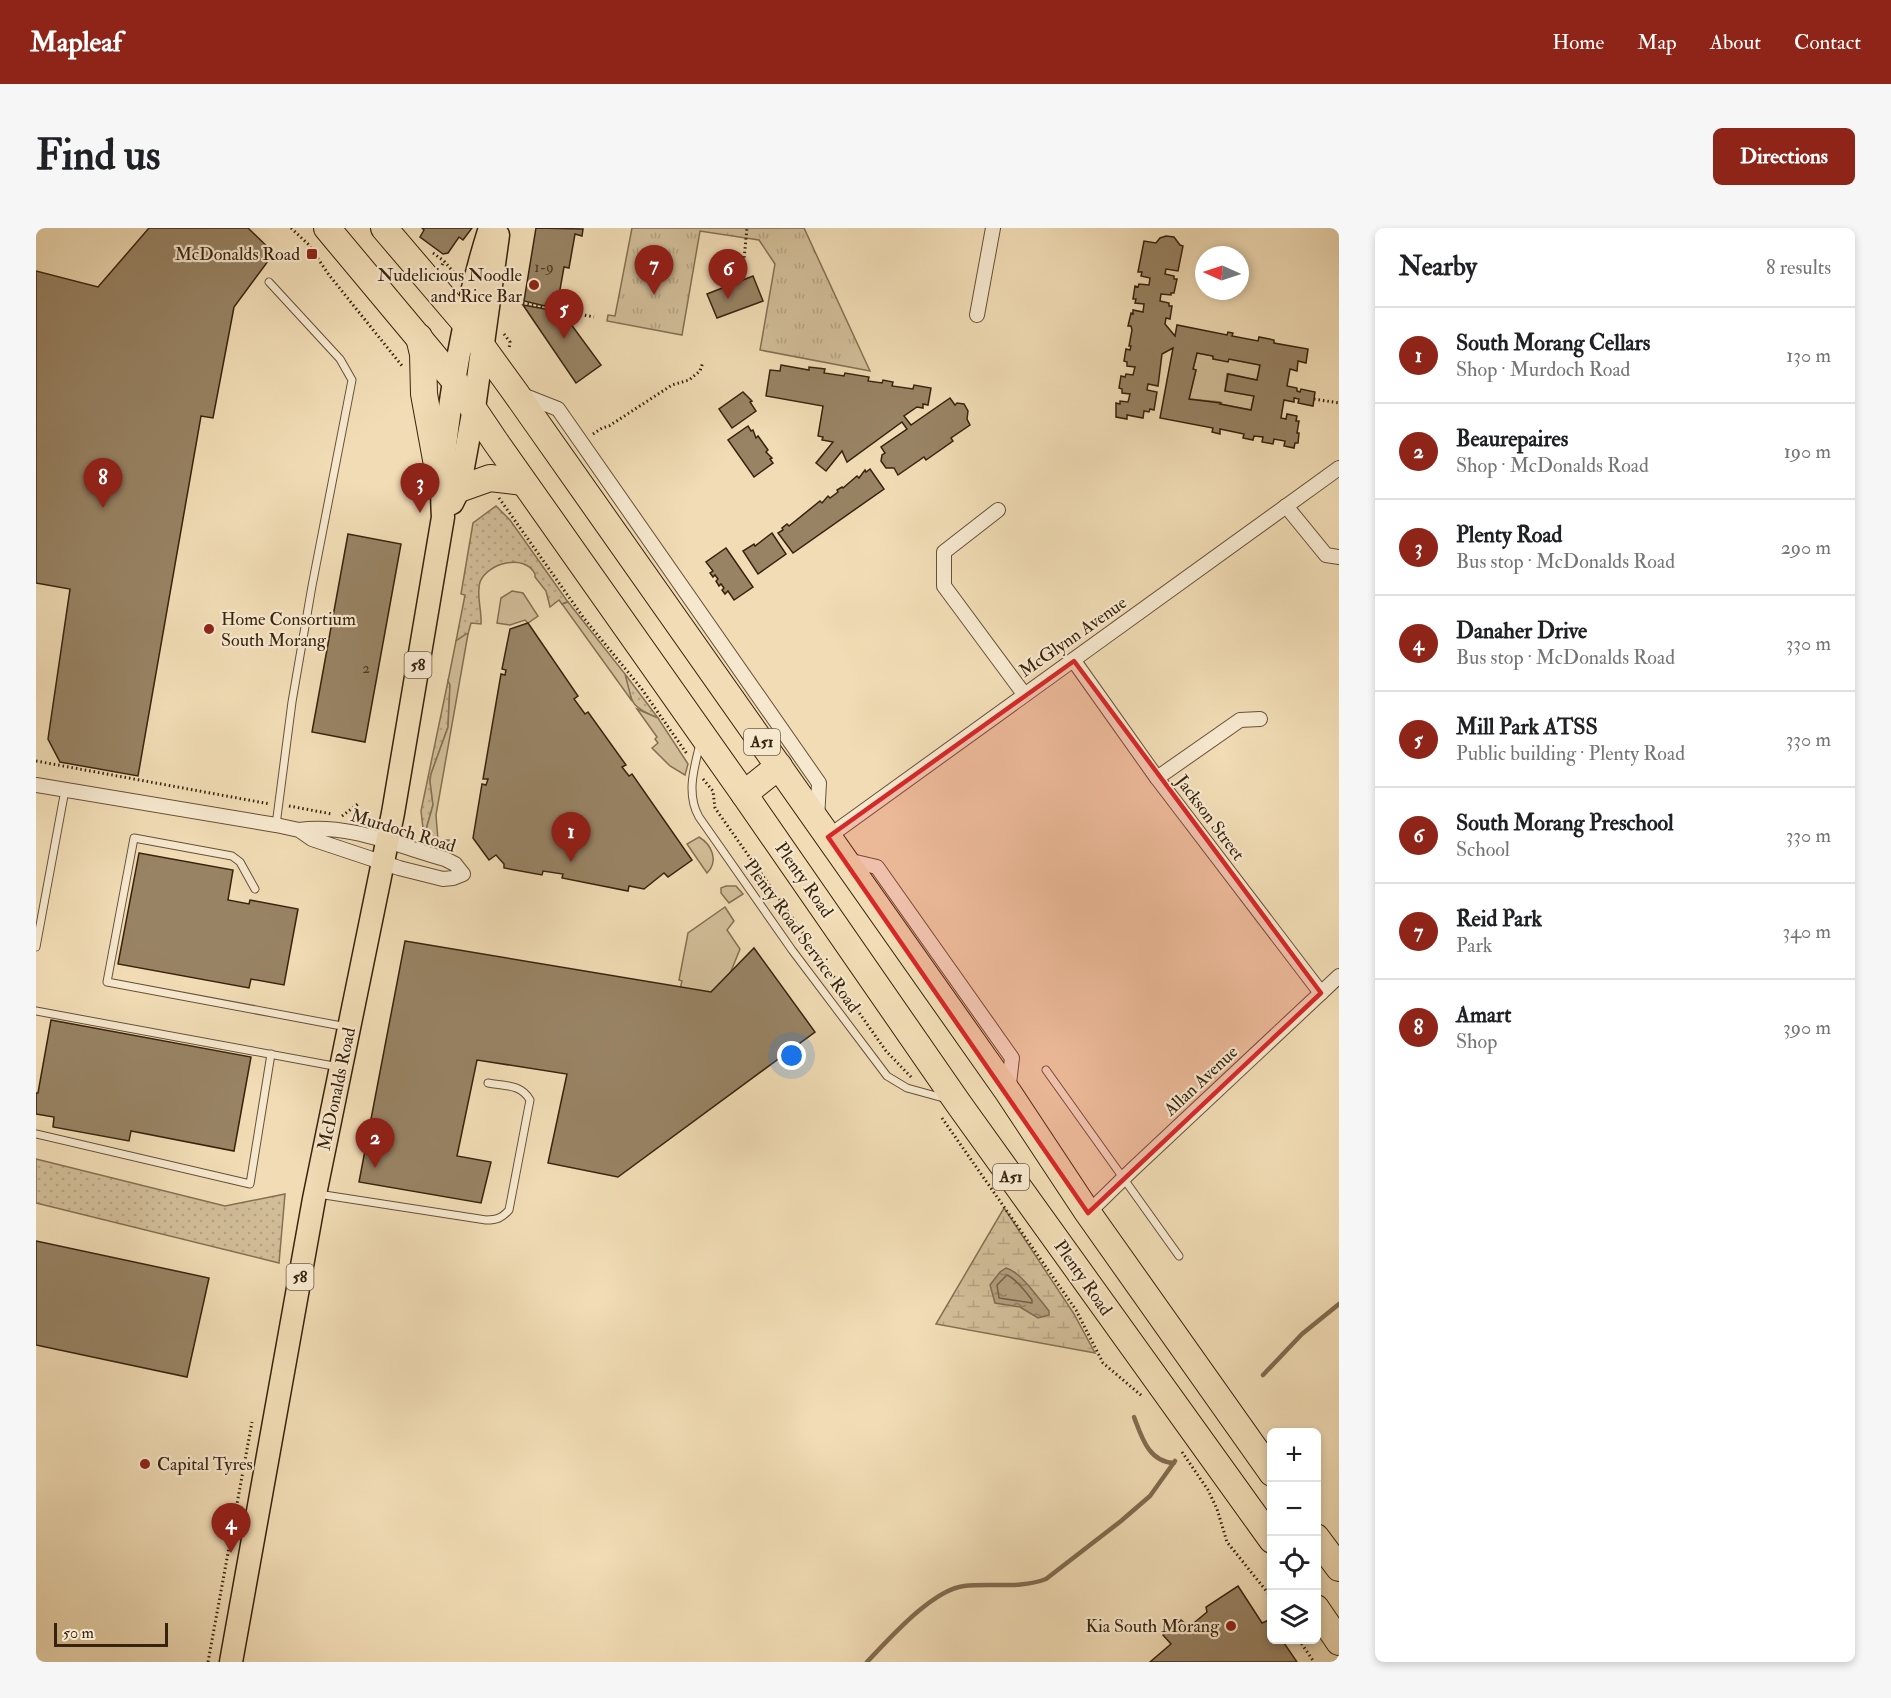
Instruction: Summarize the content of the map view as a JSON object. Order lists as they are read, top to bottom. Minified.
{"streets":{"highway":["A51","Plenty Road"],"main road":["58","McDonalds Road"],"street":["McGlynn Avenue","Jackson Street","Murdoch Road","Allan Avenue"],"lane":["Plenty Road Service Road"]},"crossings":[["McGlynn Avenue","A51"],["McGlynn Avenue","Jackson Street"],["58","A51"],["58","Plenty Road"],["58","McDonalds Road"],["A51","Allan Avenue"],["A51","McDonalds Road"],["Jackson Street","Allan Avenue"],["Murdoch Road","McDonalds Road"],["Plenty Road","Plenty Road Service Road"],["Plenty Road","McDonalds Road"]],"places":{"transit":["McDonalds Road"],"other":["Nudelicious Noodle and Rice Bar","Home Consortium South Morang","Capital Tyres","Kia South Morang"]},"house_numbers":["1-9","2"],"scale_bar":"50 m","north":"left","page":{"header":"Mapleaf","nav":["Home","Map","About","Contact"],"buttons":"Directions","title":"Find us","heading":["Nearby","8 results"],"pins":["7","6","5","8","3","1","2","4"],"list":[{"mark":"1","name":"South Morang Cellars","note":"Shop · Murdoch Road","value":"130 m"},{"mark":"2","name":"Beaurepaires","note":"Shop · McDonalds Road","value":"190 m"},{"mark":"3","name":"Plenty Road","note":"Bus stop · McDonalds Road","value":"290 m"},{"mark":"4","name":"Danaher Drive","note":"Bus stop · McDonalds Road","value":"330 m"},{"mark":"5","name":"Mill Park ATSS","note":"Public building · Plenty Road","value":"330 m"},{"mark":"6","name":"South Morang Preschool","note":"School","value":"330 m"},{"mark":"7","name":"Reid Park","note":"Park","value":"340 m"},{"mark":"8","name":"Amart","note":"Shop","value":"390 m"}],"map_buttons":["+","−"],"scale":"50 m"}}
